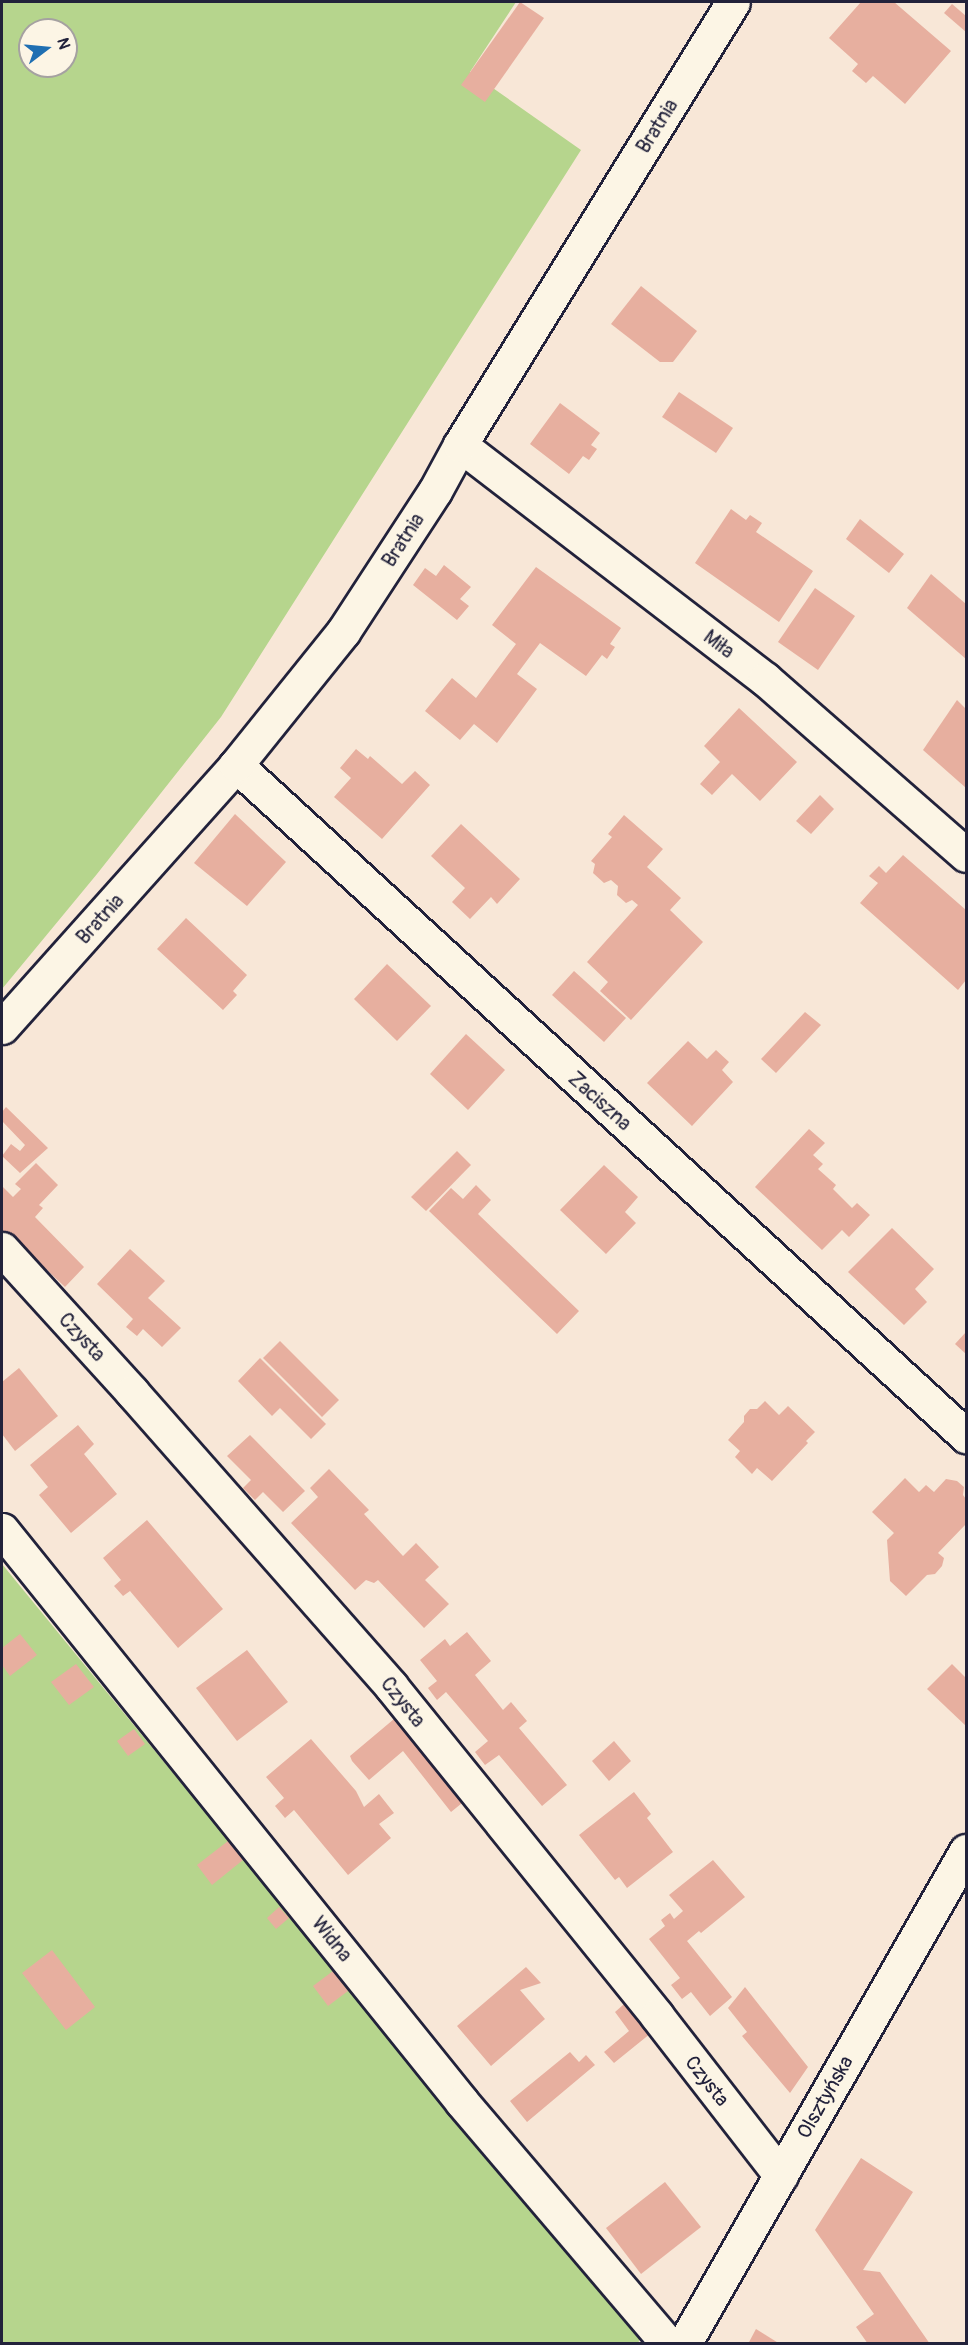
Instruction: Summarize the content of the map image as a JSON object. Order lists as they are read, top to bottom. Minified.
{"streets":{"street":["Bratnia","Miła","Zaciszna","Czysta","Widna","Olsztyńska"]},"crossings":[["Bratnia","Miła"],["Bratnia","Zaciszna"],["Czysta","Olsztyńska"]],"north":"right"}
